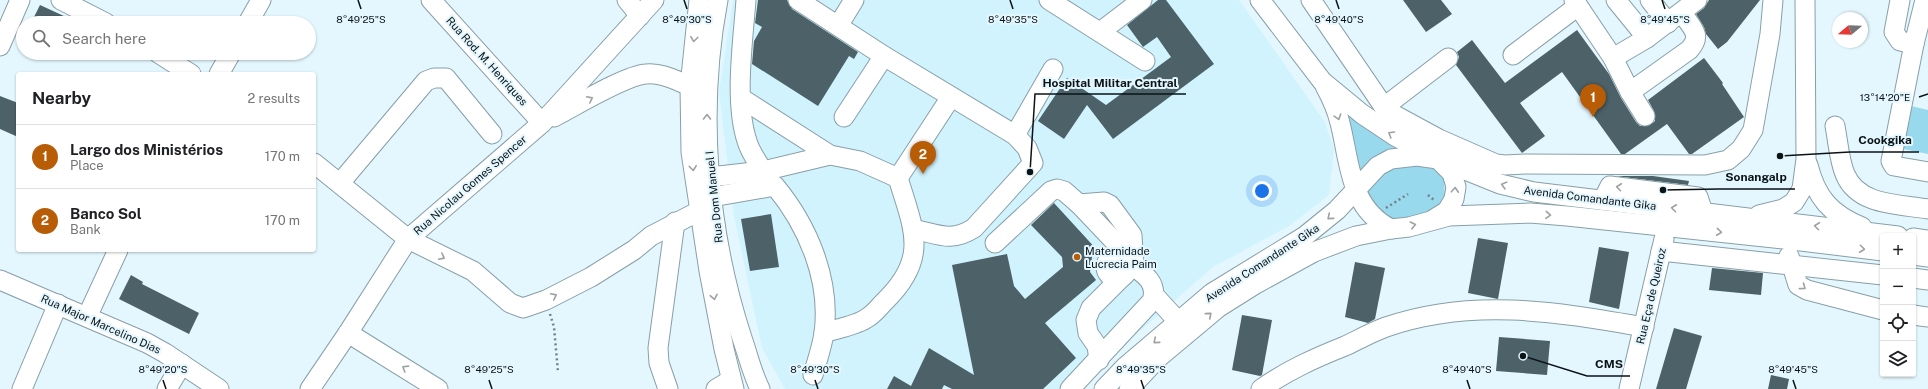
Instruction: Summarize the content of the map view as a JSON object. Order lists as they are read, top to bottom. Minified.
{"streets":{"street":["Rua Rod. M. Henriques","Rua Nicolau Gomes Spencer","Rua Dom Manuel I","Avenida Comandante Gika","Rua Eça de Queiroz","Rua Major Marcelino Dias"]},"crossings":[["Rua Rod. M. Henriques","Rua Nicolau Gomes Spencer"],["Avenida Comandante Gika","Rua Eça de Queiroz"]],"places":["Cookgika","Hospital Militar Central","Sonangalp","Maternidade Lucrecia Paim","CMS"],"north":"left","page":{"search":"Search here","heading":["Nearby","2 results"],"pins":["1","2"],"list":[{"mark":"1","name":"Largo dos Ministérios","note":"Place","value":"170 m"},{"mark":"2","name":"Banco Sol","note":"Bank","value":"170 m"}],"map_buttons":["+","−"]},"coordinates":["8°49'40\"S","8°49'25\"S","8°49'30\"S","8°49'35\"S","8°49'45\"S","13°14'20\"E","8°49'20\"S"]}
